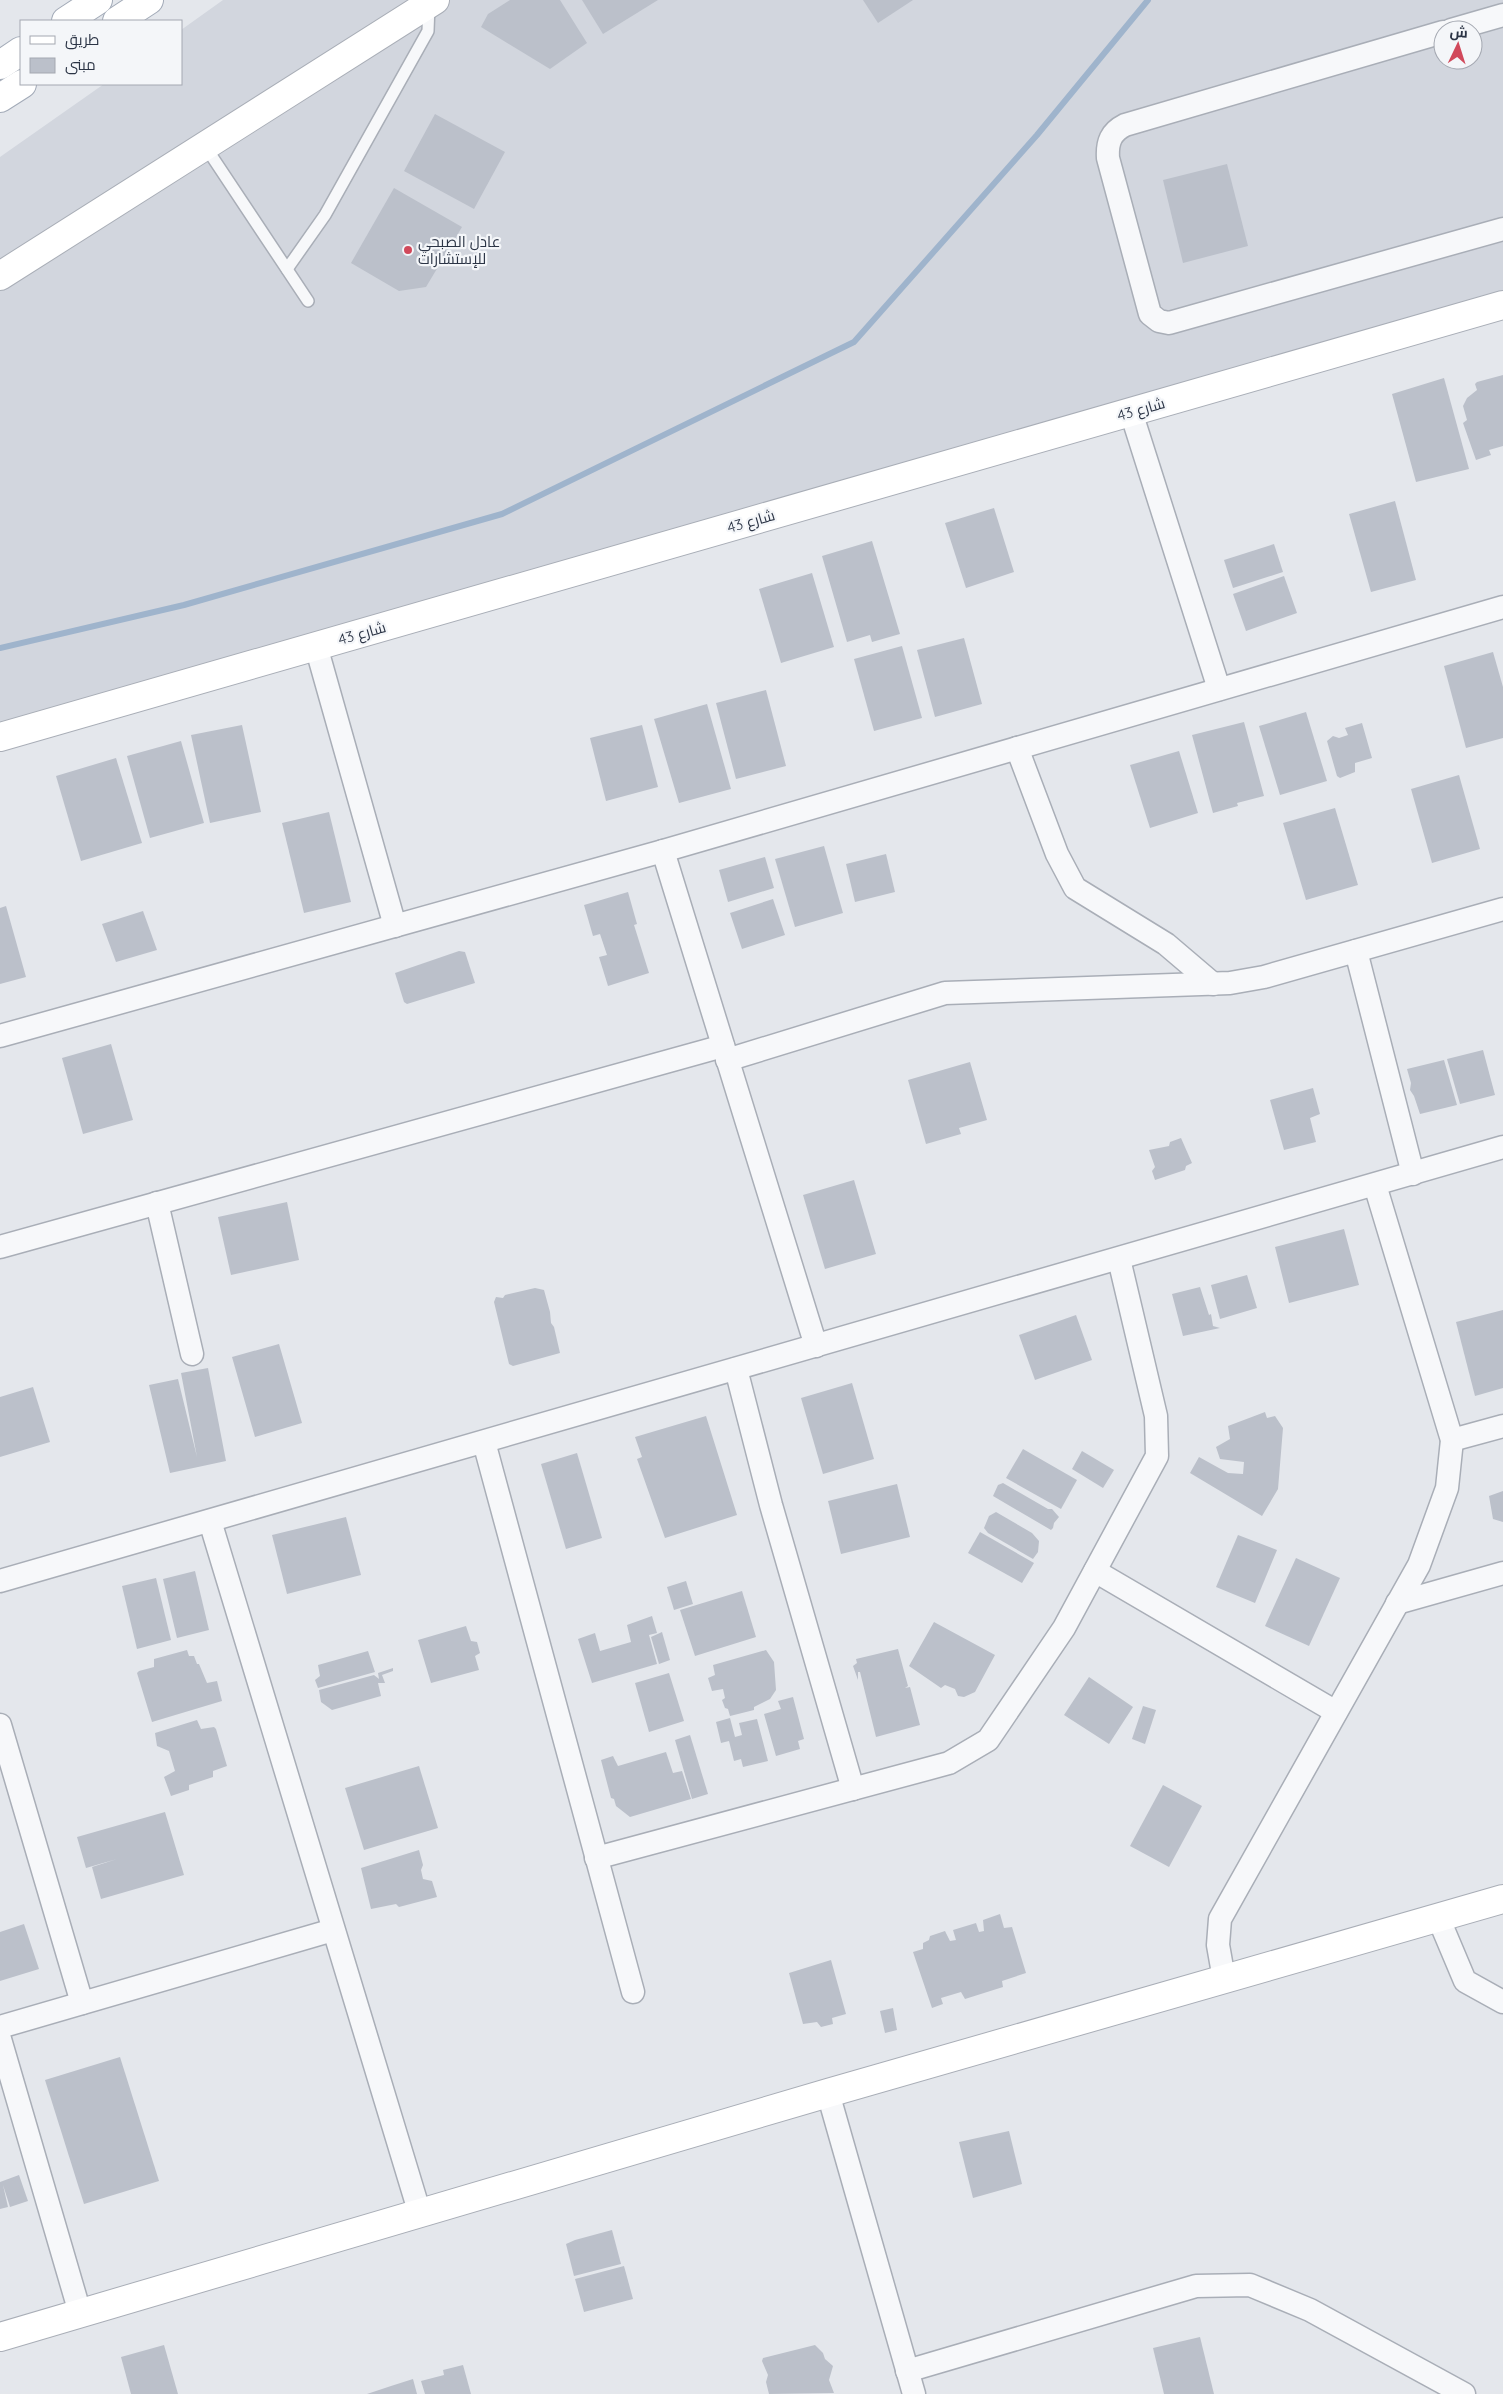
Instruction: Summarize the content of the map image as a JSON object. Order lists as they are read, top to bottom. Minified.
{"streets":{"street":["شارع 43"]},"places":["عادل الصبحي للإستشارات"],"legend":["طريق","مبنى"],"north":"top"}
